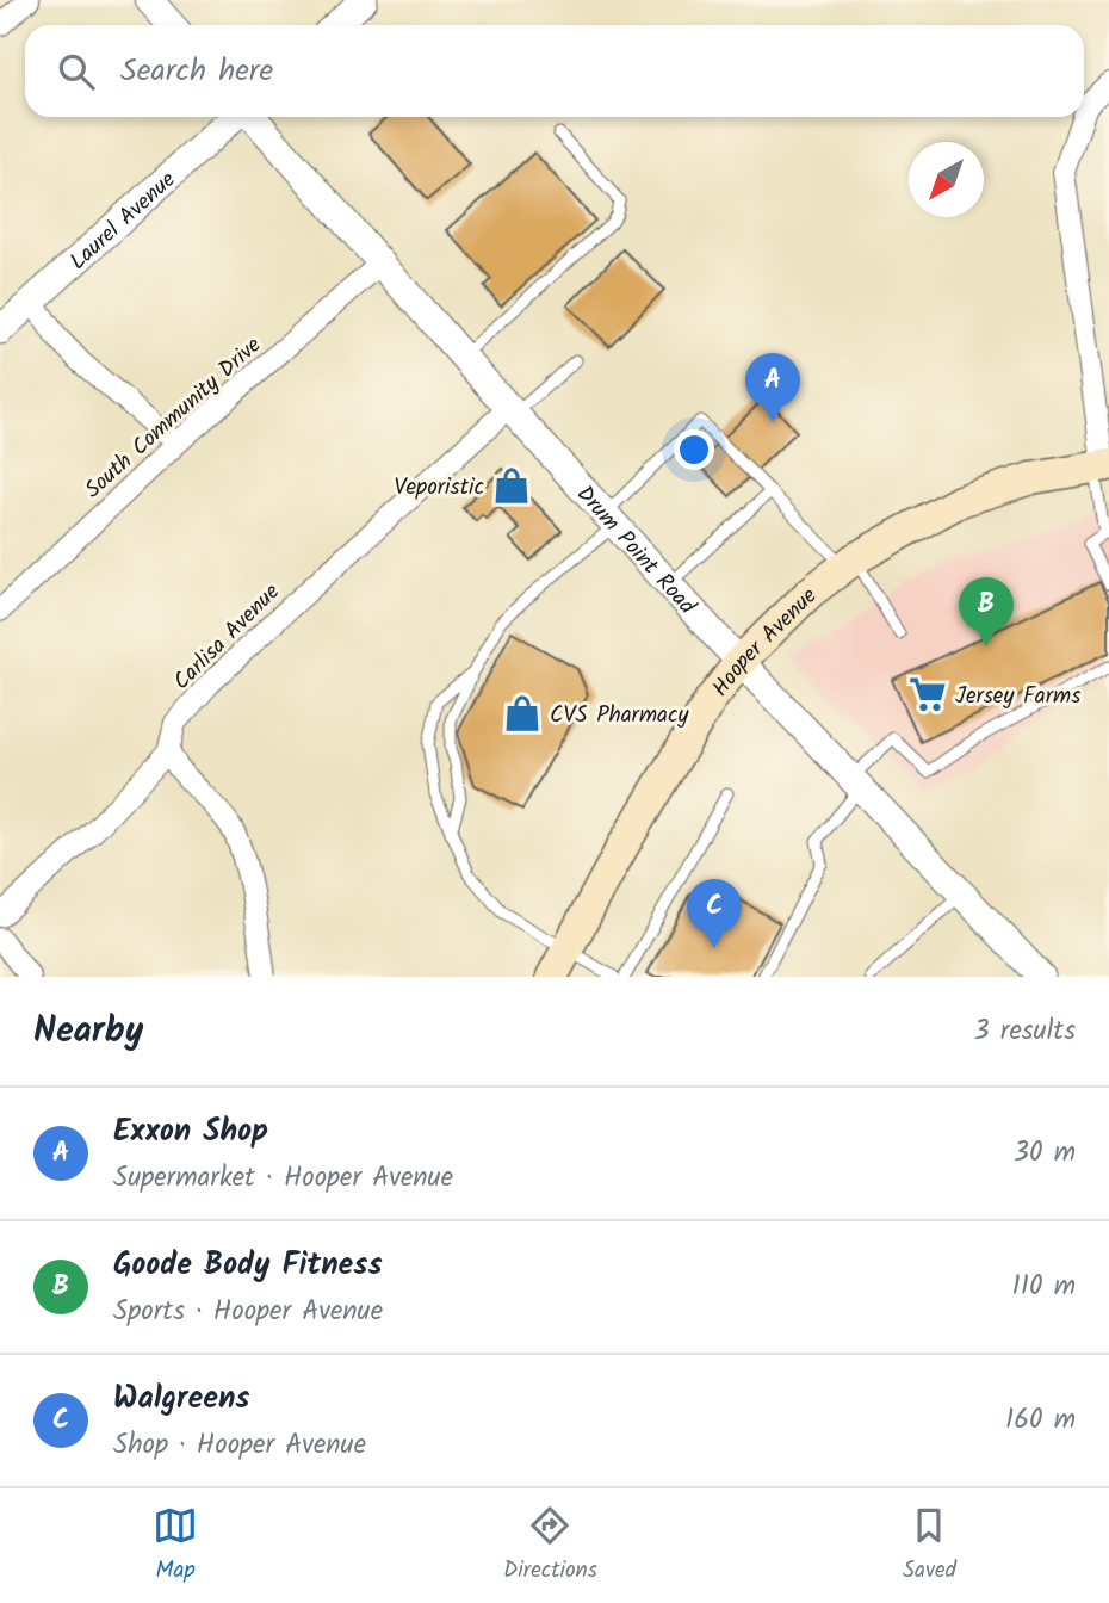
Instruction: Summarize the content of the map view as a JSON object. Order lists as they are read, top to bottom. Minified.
{"streets":{"main road":["Hooper Avenue"],"street":["Laurel Avenue","South Community Drive","Drum Point Road","Carlisa Avenue"]},"crossings":[["South Community Drive","Drum Point Road"],["Drum Point Road","Carlisa Avenue"],["Drum Point Road","Hooper Avenue"]],"places":{"shop":["Veporistic","CVS Pharmacy"],"supermarket":["Jersey Farms"]},"north":"bottom left","page":{"search":"Search here","pins":["A","B","C"],"heading":["Nearby","3 results"],"list":[{"mark":"A","name":"Exxon Shop","note":"Supermarket · Hooper Avenue","value":"30 m"},{"mark":"B","name":"Goode Body Fitness","note":"Sports · Hooper Avenue","value":"110 m"},{"mark":"C","name":"Walgreens","note":"Shop · Hooper Avenue","value":"160 m"}],"nav":["Map","Directions","Saved"]}}
